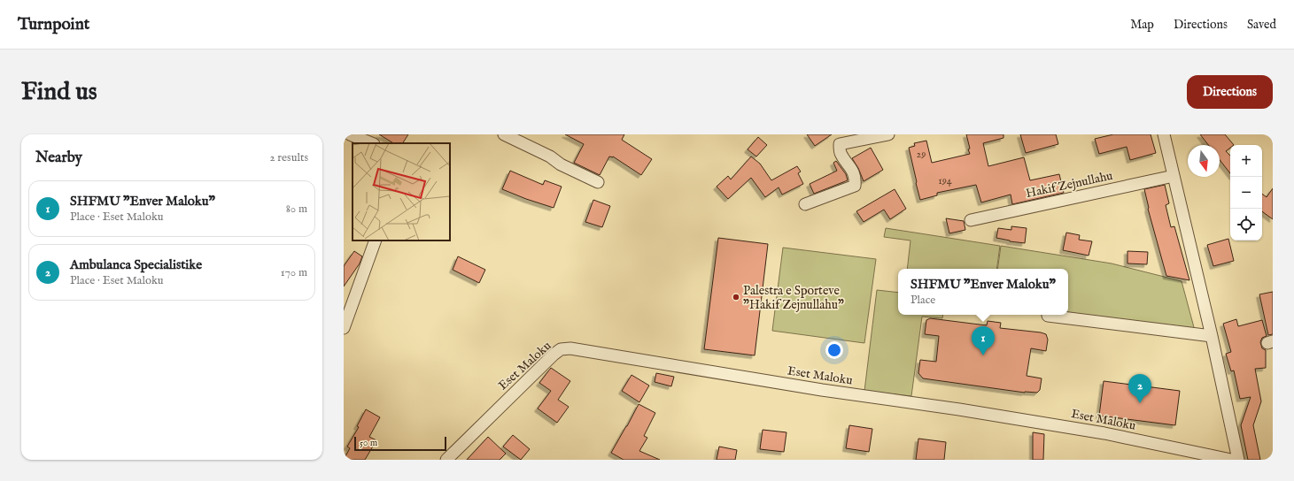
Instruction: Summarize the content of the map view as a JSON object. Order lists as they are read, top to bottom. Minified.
{"streets":{"street":["Hakif Zejnullahu","Eset Maloku"]},"places":["Palestra e Sporteve \"Hakif Zejnullahu\""],"house_numbers":["29","194"],"scale_bar":"50 m","north":"bottom","page":{"header":"Turnpoint","nav":["Map","Directions","Saved"],"buttons":"Directions","title":"Find us","heading":["Nearby","2 results"],"map_buttons":["+","−"],"list":[{"mark":"1","name":"SHFMU \"Enver Maloku\"","note":"Place · Eset Maloku","value":"80 m"},{"mark":"2","name":"Ambulanca Specialistike","note":"Place · Eset Maloku","value":"170 m"}],"popup":["SHFMU \"Enver Maloku\"","Place"],"pins":["1","2"],"scale":"50 m"}}
